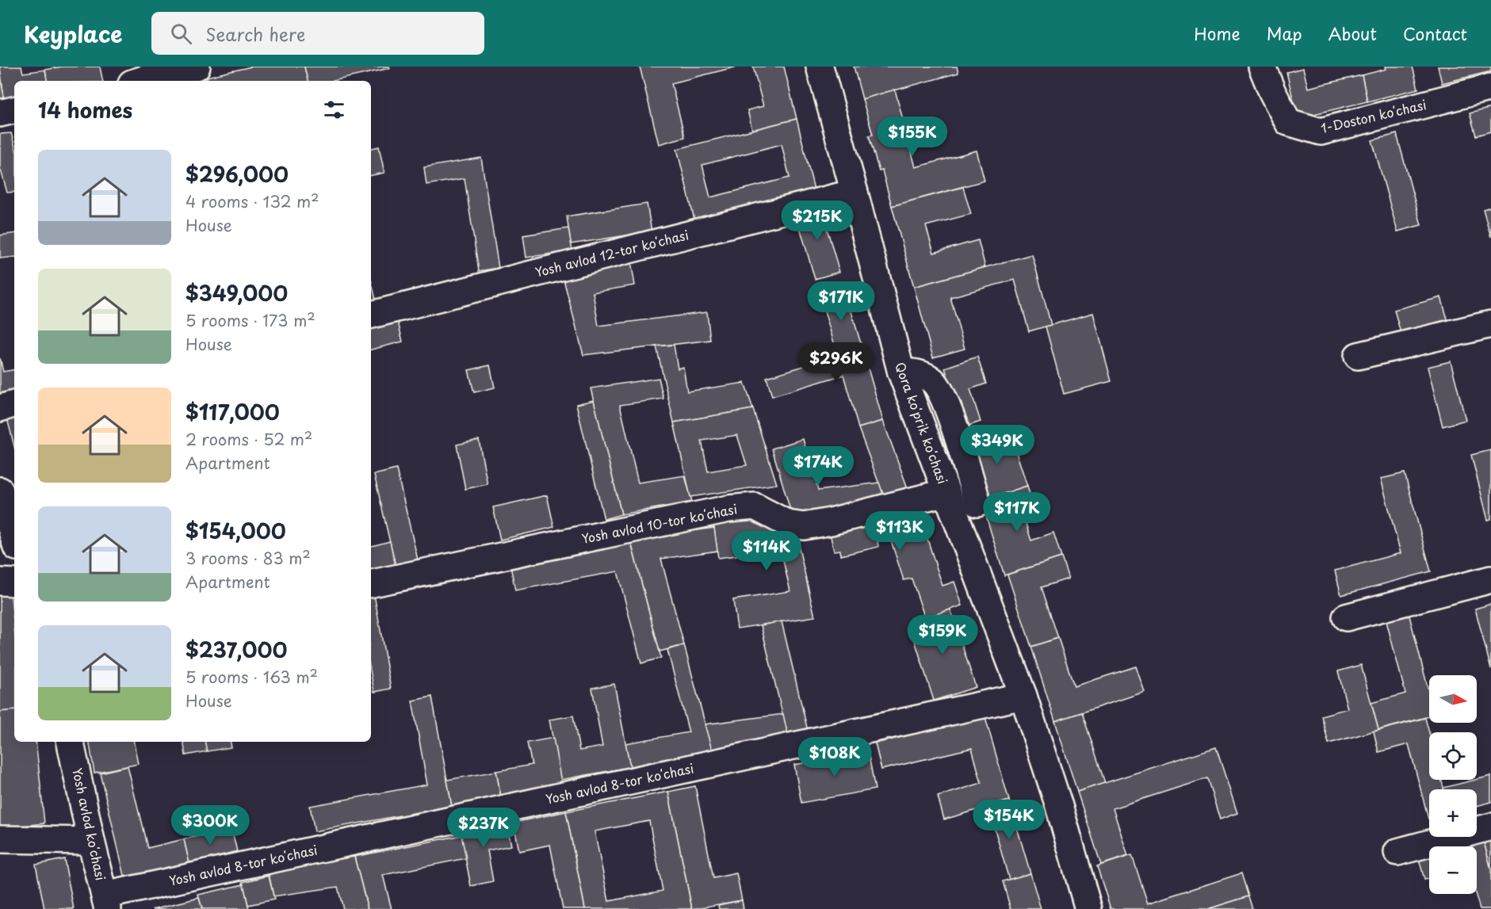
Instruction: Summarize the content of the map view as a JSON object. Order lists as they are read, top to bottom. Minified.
{"streets":{"street":["1-Doston koʻchasi","Yosh avlod 12-tor koʻchasi","Qora koʻprik koʻchasi","Yosh avlod 10-tor koʻchasi","Yosh avlod 8-tor koʻchasi","Yosh avlod koʻchasi"]},"crossings":[["Yosh avlod 12-tor koʻchasi","Qora koʻprik koʻchasi"],["Qora koʻprik koʻchasi","Yosh avlod 10-tor koʻchasi"],["Qora koʻprik koʻchasi","Yosh avlod 8-tor koʻchasi"],["Yosh avlod 8-tor koʻchasi","Yosh avlod koʻchasi"]],"north":"right","page":{"header":"Keyplace","search":"Search here","nav":["Home","Map","About","Contact"],"heading":"14 homes","price":["$155K","$215K","$171K","$296K","$349K","$174K","$117K","$113K","$114K","$159K","$108K","$154K","$300K","$237K"],"list":[{"name":"$296,000","note":"4 rooms · 132 m² · House"},{"name":"$349,000","note":"5 rooms · 173 m² · House"},{"name":"$117,000","note":"2 rooms · 52 m² · Apartment"},{"name":"$154,000","note":"3 rooms · 83 m² · Apartment"},{"name":"$237,000","note":"5 rooms · 163 m² · House"}],"map_buttons":["+","−"]}}
